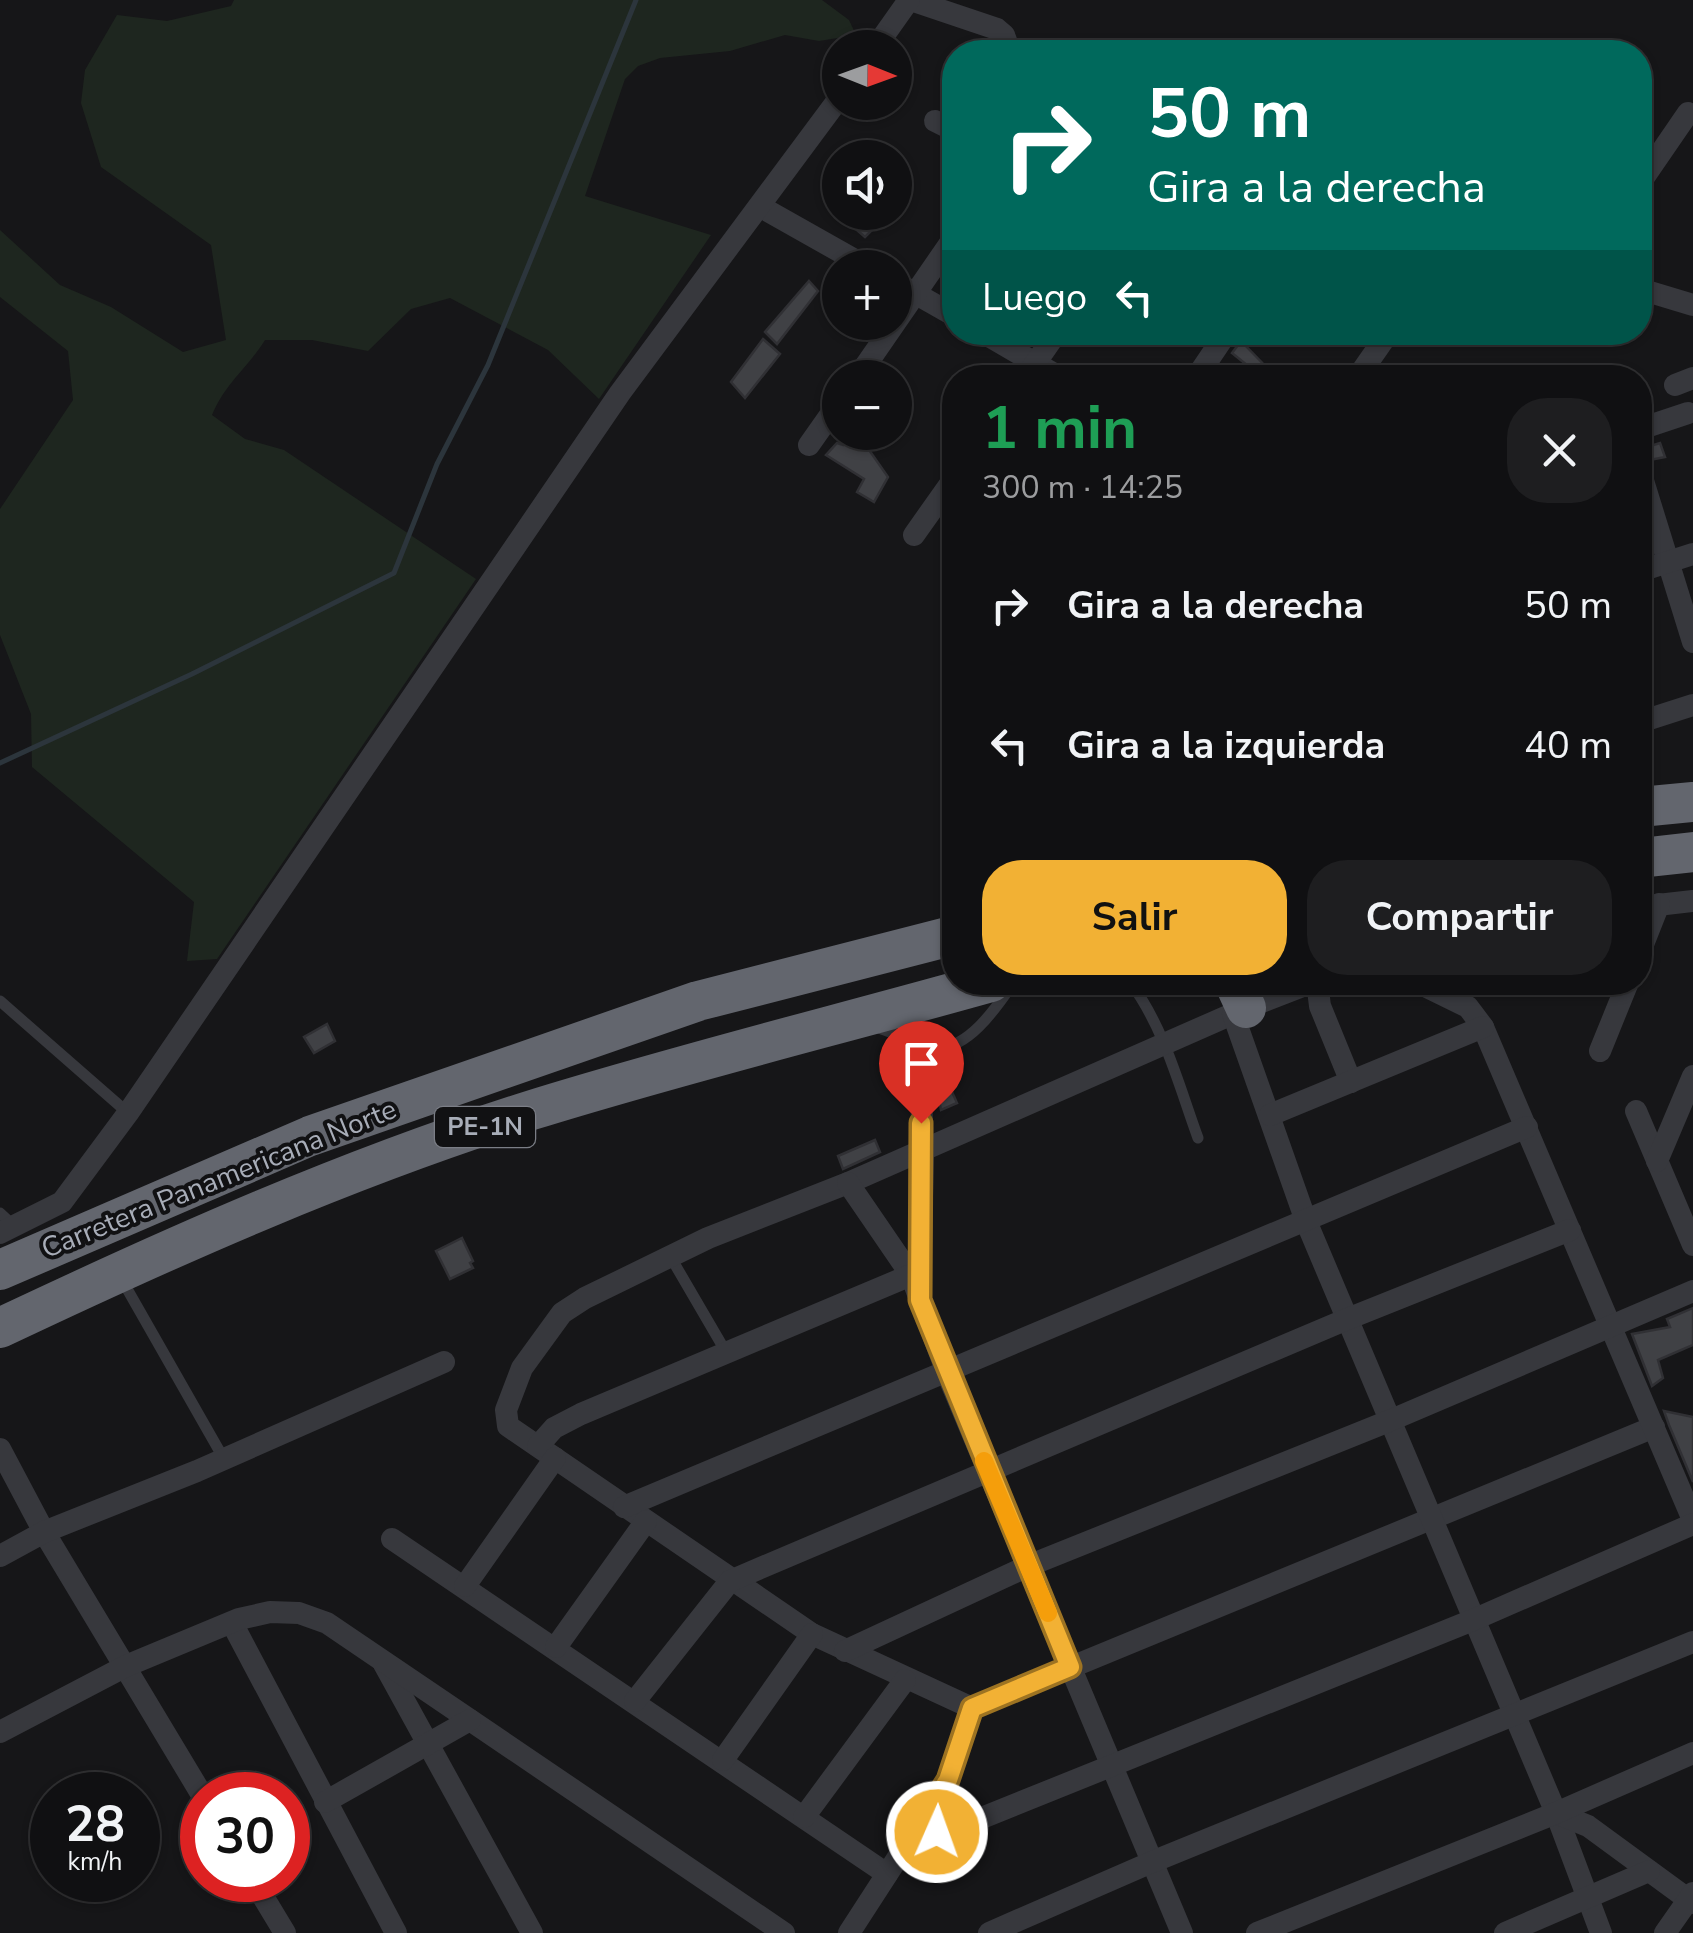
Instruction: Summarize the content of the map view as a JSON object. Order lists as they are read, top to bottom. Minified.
{"streets":{"highway":["PE-1N","Carretera Panamericana Norte"]},"north":"right","page":{"map_buttons":["+","−"],"turn":["50 m","Gira a la derecha"],"then":"Luego","heading":["1 min","300 m · 14:25"],"list":[{"name":"Gira a la derecha","value":"50 m"},{"name":"Gira a la izquierda","value":"40 m"}],"buttons":["Salir","Compartir"],"speed":"28 km/h","limit":"30"}}
